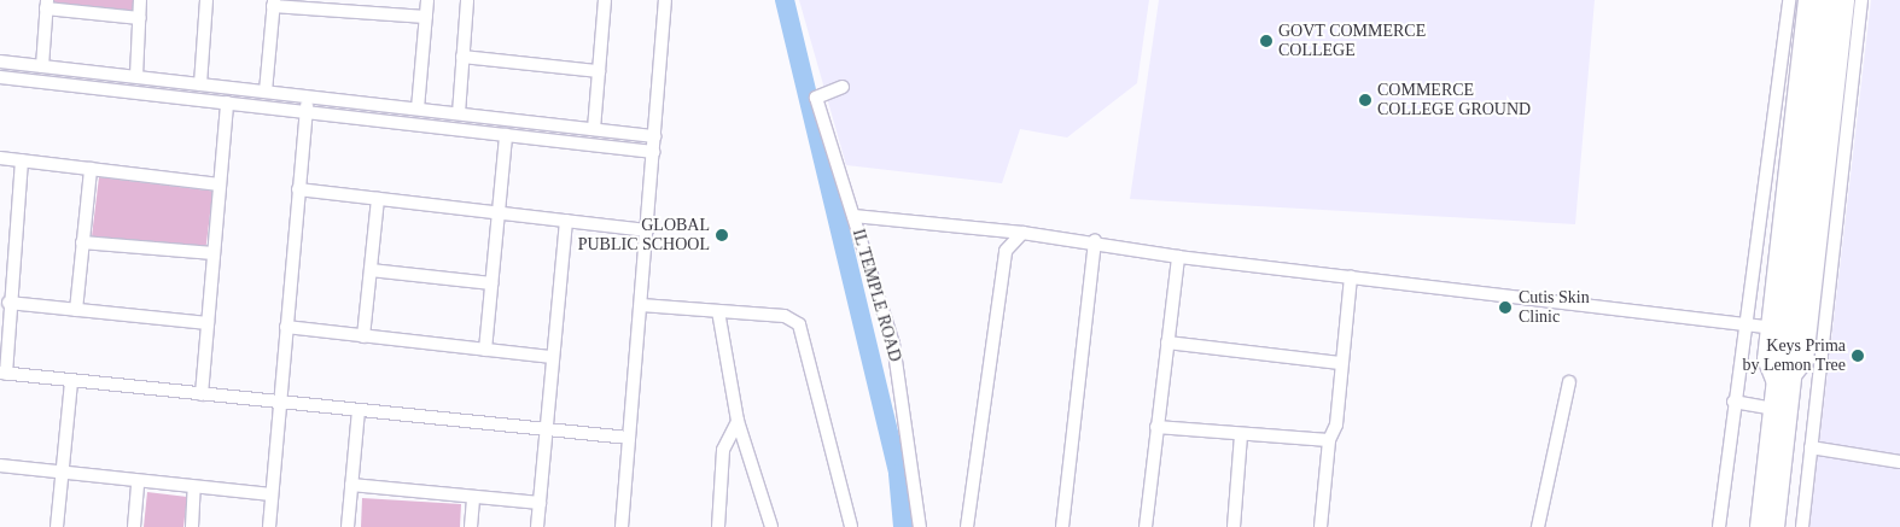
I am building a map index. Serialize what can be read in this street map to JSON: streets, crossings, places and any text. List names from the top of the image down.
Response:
{
  "streets": {
    "street": ["IL TEMPLE ROAD"]
  },
  "places": [
    "GOVT COMMERCE COLLEGE",
    "COMMERCE COLLEGE GROUND",
    "GLOBAL PUBLIC SCHOOL",
    "Cutis Skin Clinic",
    "Keys Prima by Lemon Tree"
  ]
}
